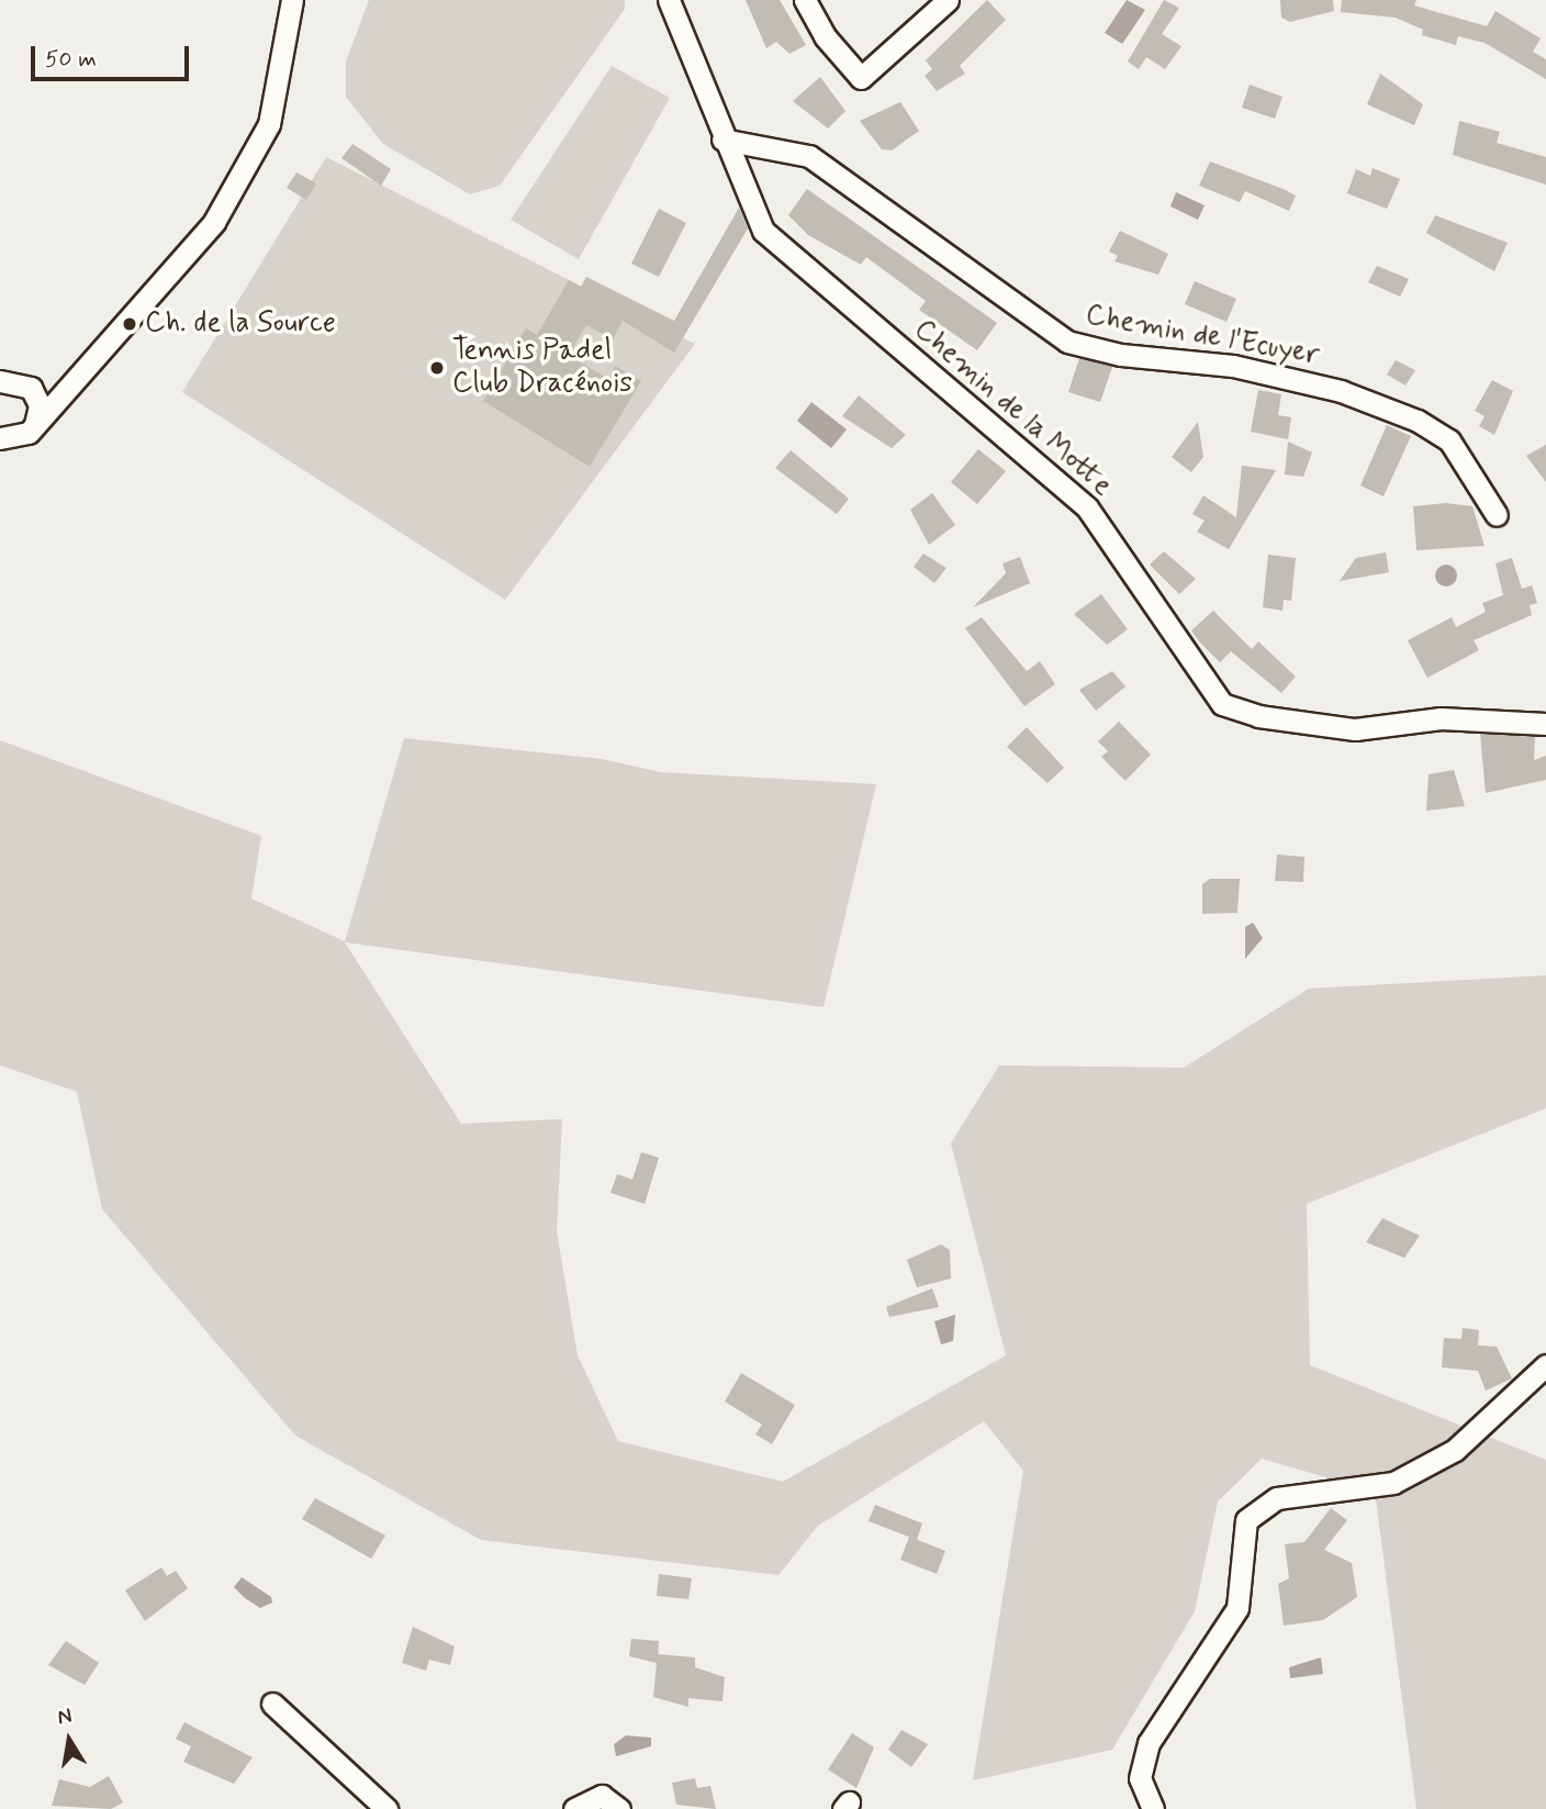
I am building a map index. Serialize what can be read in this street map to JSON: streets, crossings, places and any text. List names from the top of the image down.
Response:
{
  "streets": {
    "street": ["Chemin de l'Ecuyer", "Chemin de la Motte"]
  },
  "crossings": [
    ["Chemin de l'Ecuyer", "Chemin de la Motte"]
  ],
  "places": ["Ch. de la Source", "Tennis Padel Club Dracénois"],
  "scale_bar": "50 m",
  "north": "top"
}
